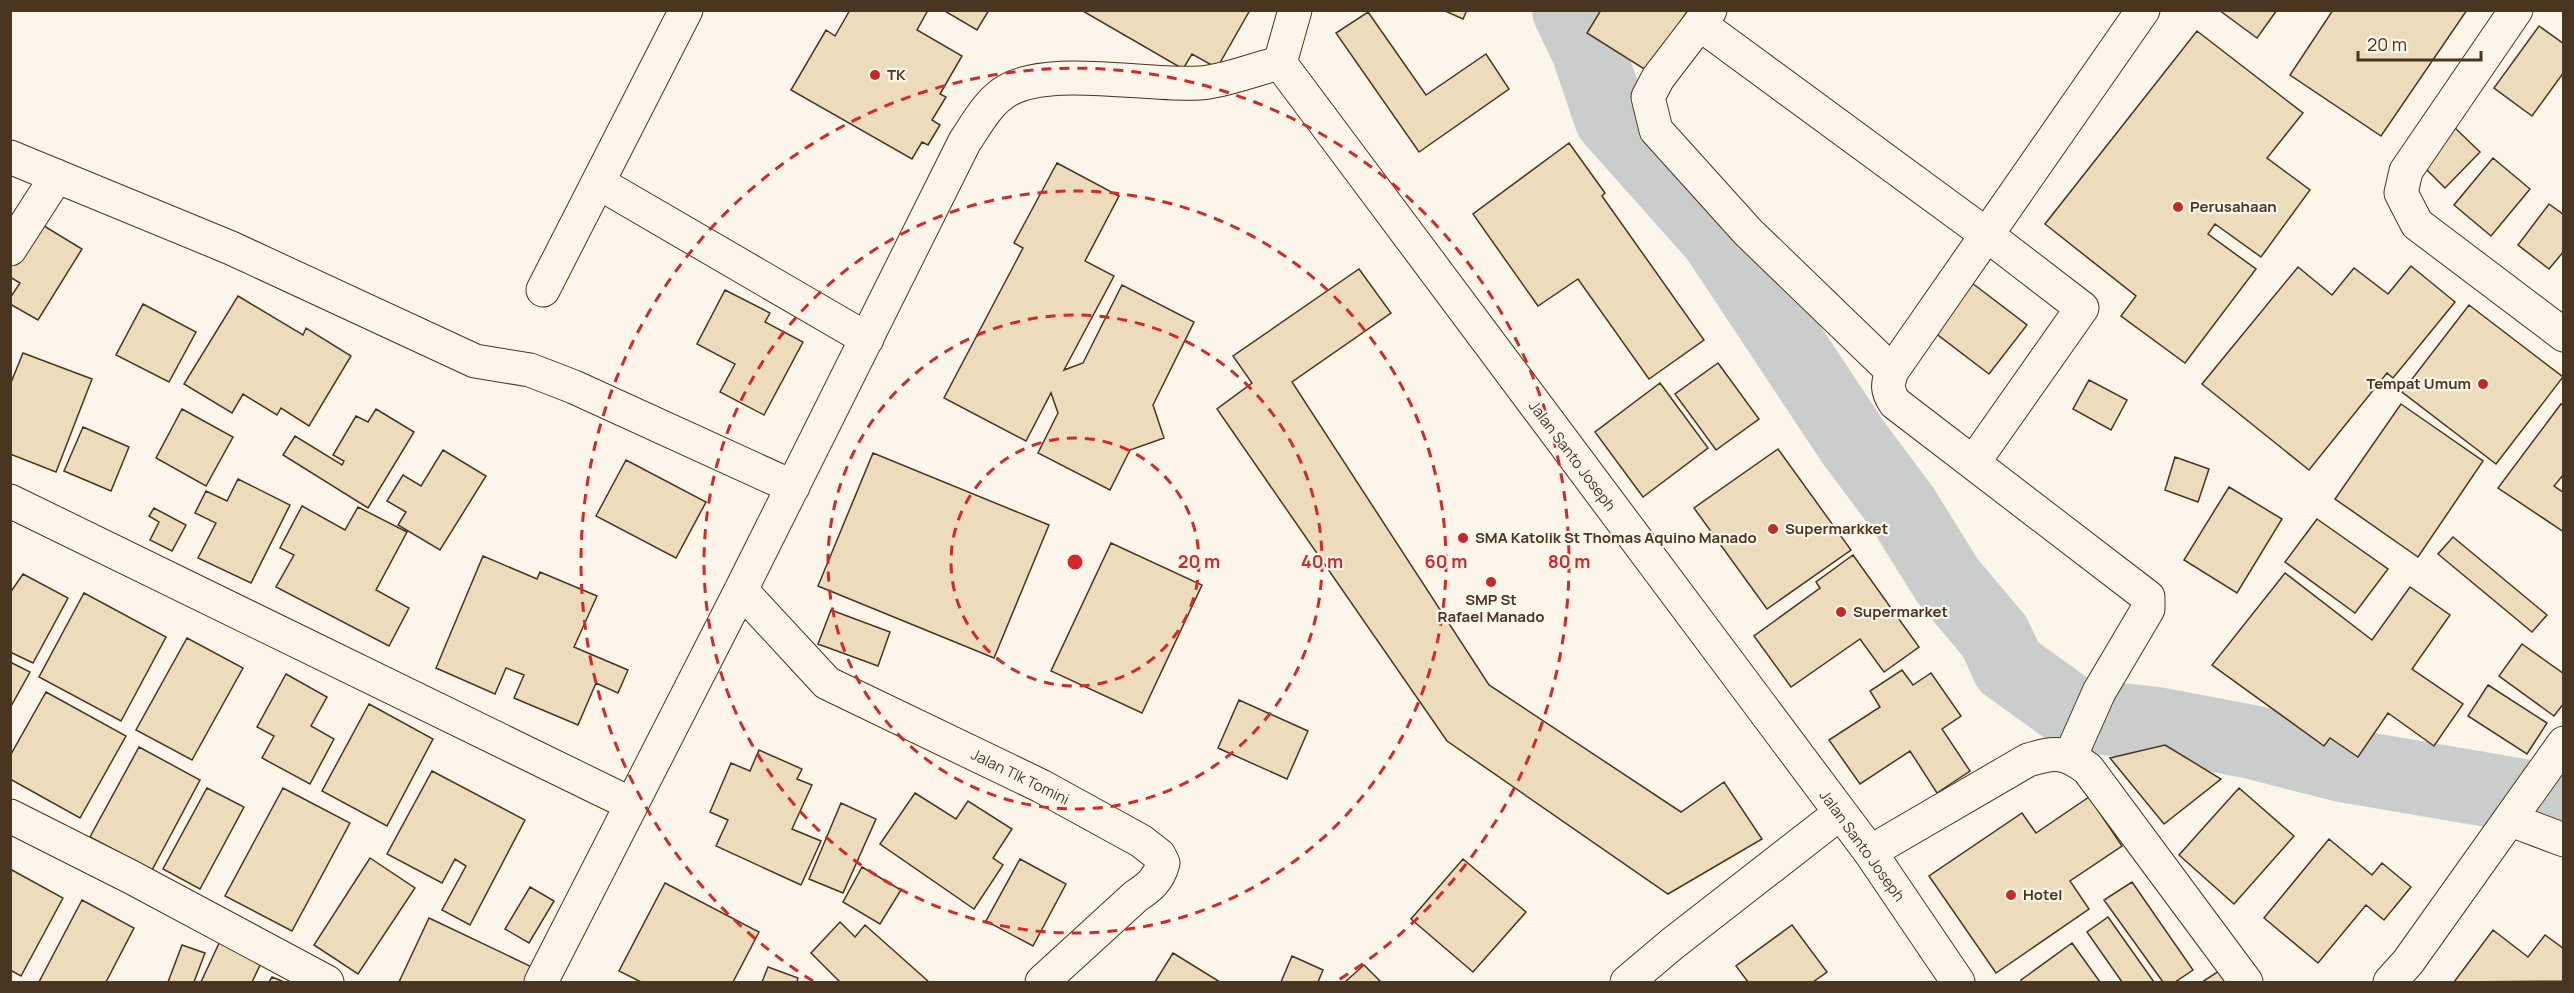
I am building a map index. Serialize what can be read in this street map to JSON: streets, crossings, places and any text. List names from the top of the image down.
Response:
{
  "streets": {
    "street": ["Jalan Santo Joseph", "Jalan Tlk Tomini"]
  },
  "places": [
    "TK",
    "Perusahaan",
    "Tempat Umum",
    "Supermarkket",
    "SMA Katolik St Thomas Aquino Manado",
    "SMP St Rafael Manado",
    "Supermarket",
    "Hotel"
  ],
  "scale_bar": "20 m",
  "rings": [
    "20 m",
    "40 m",
    "60 m",
    "80 m"
  ]
}
